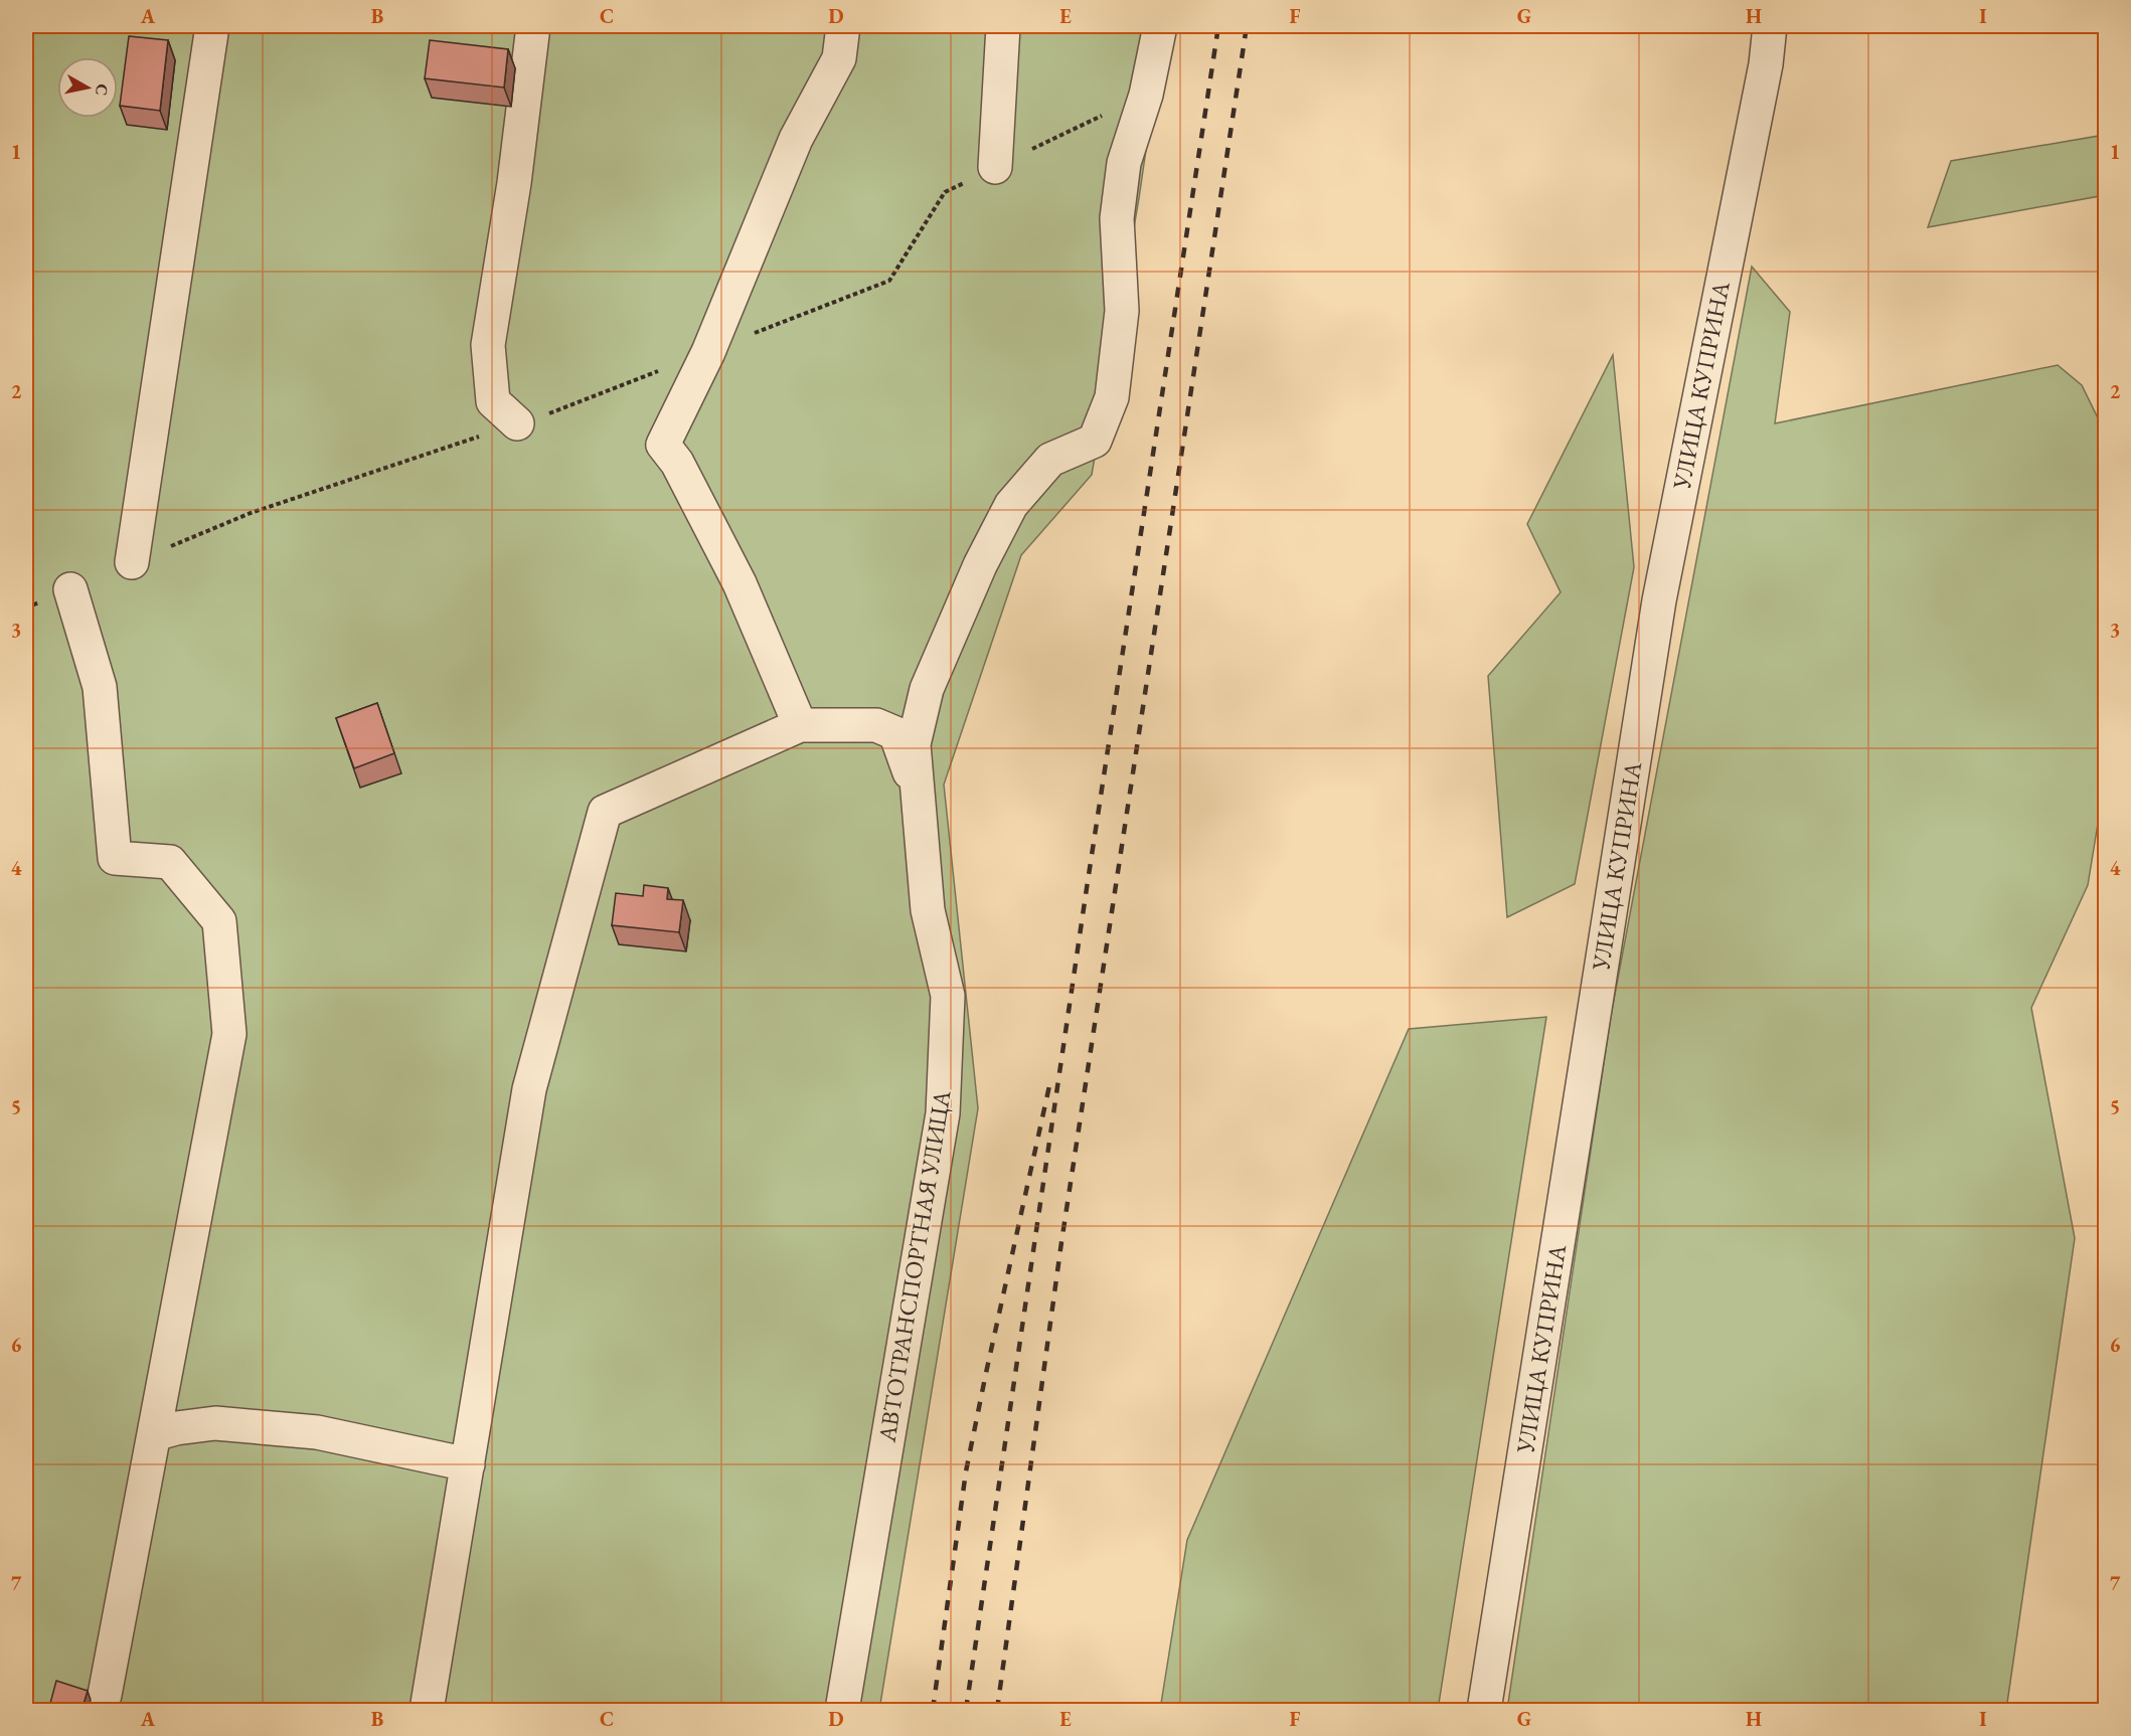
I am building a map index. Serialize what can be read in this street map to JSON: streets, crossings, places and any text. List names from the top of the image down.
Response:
{
  "streets": {
    "street": ["УЛИЦА КУПРИНА", "АВТОТРАНСПОРТНАЯ УЛИЦА"]
  },
  "north": "right",
  "grid": {
    "columns": [
      "A",
      "B",
      "C",
      "D",
      "E",
      "F",
      "G",
      "H",
      "I"
    ],
    "rows": [
      "1",
      "2",
      "3",
      "4",
      "5",
      "6",
      "7"
    ]
  }
}
